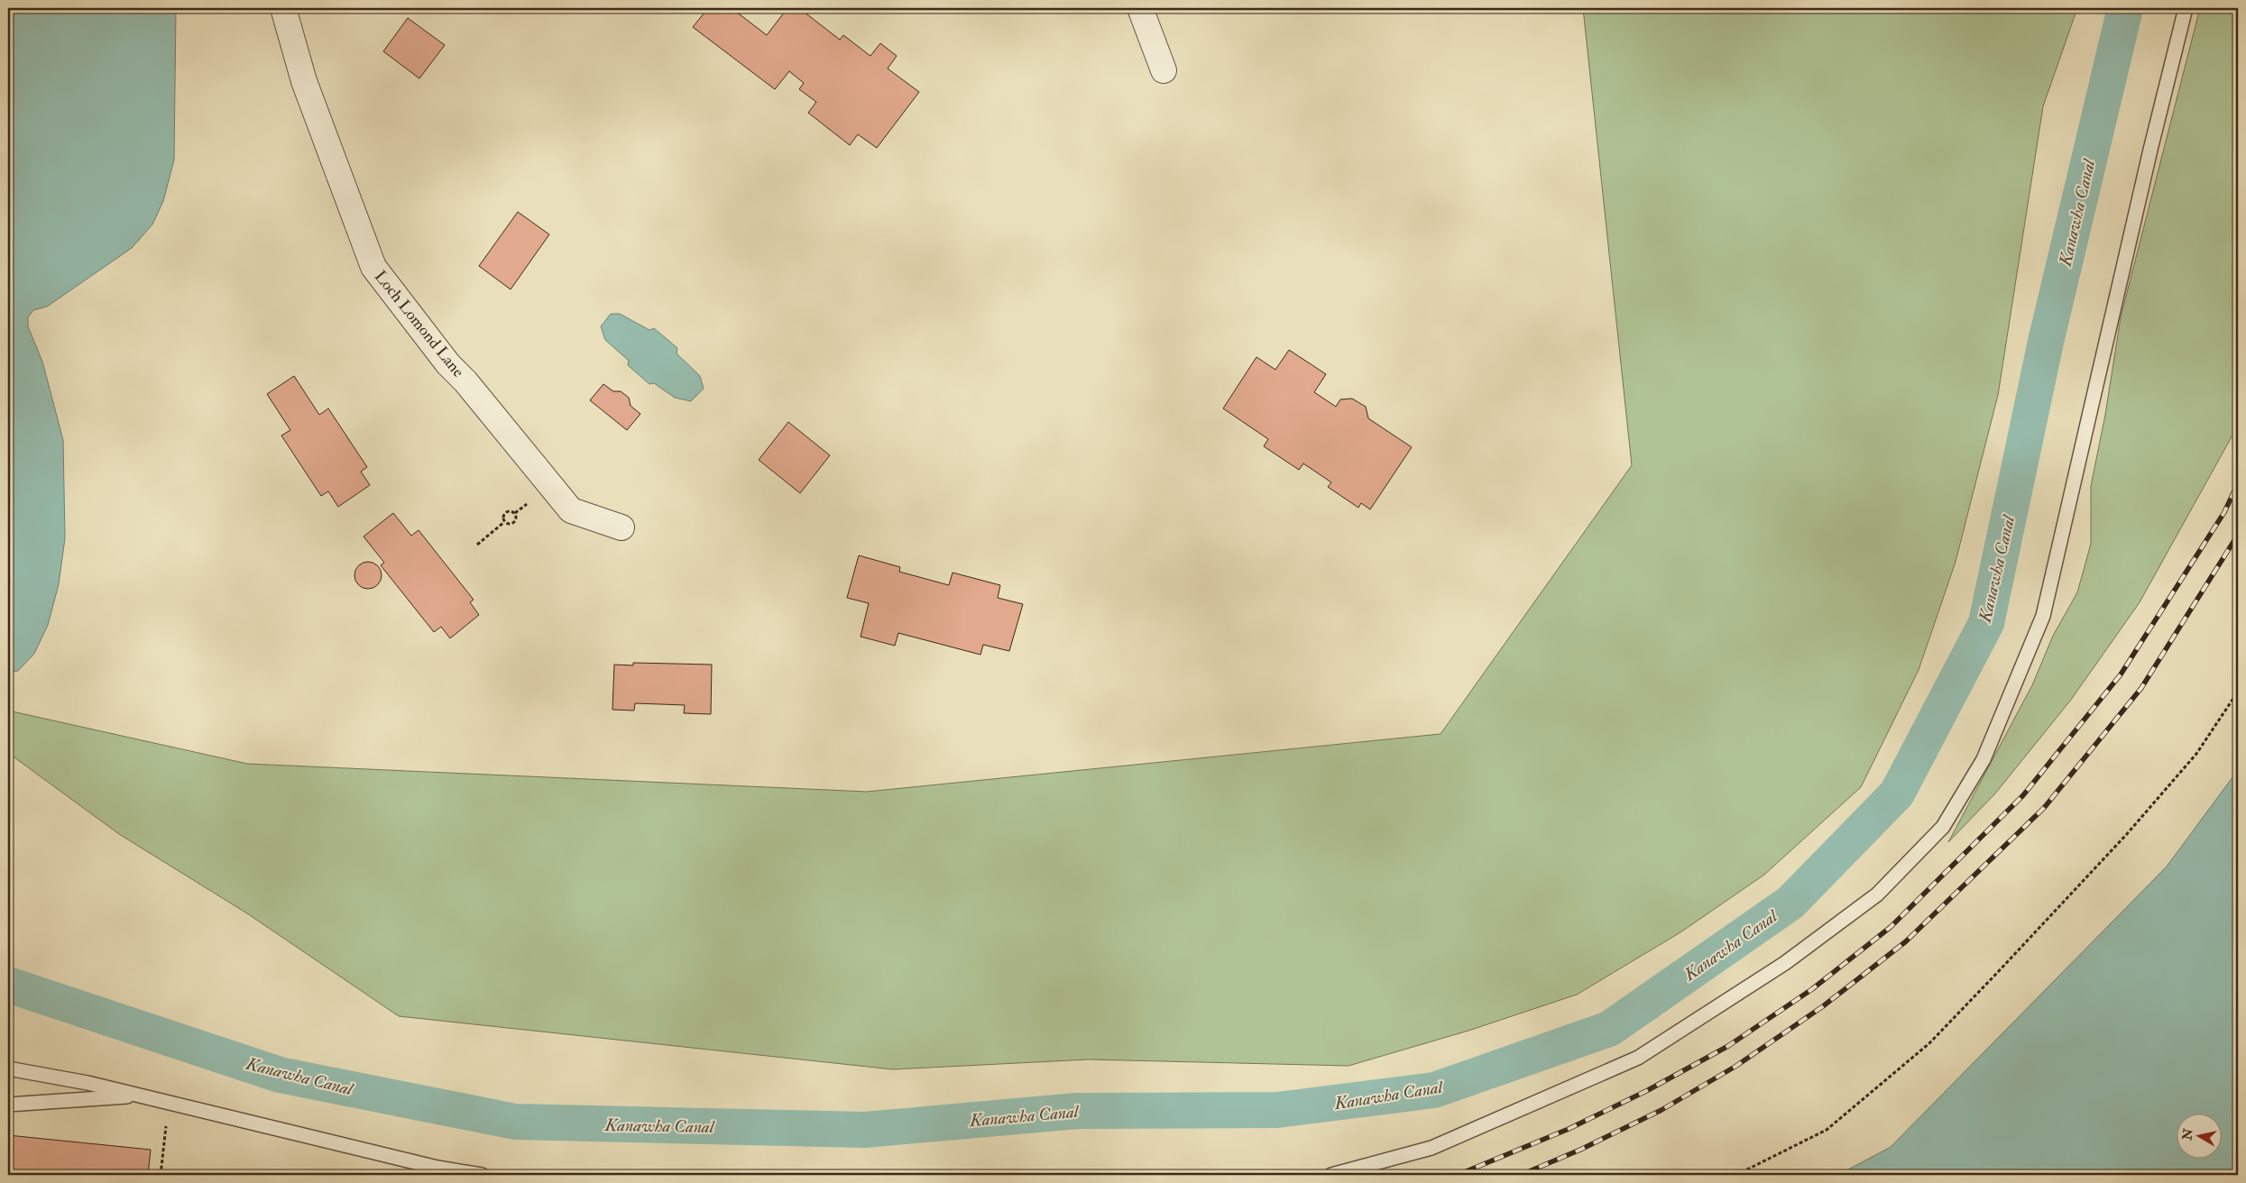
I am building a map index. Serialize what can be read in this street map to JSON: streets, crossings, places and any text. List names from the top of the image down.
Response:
{
  "streets": {
    "street": ["Loch Lomond Lane"]
  },
  "water": ["Kanawha Canal"],
  "north": "left"
}
